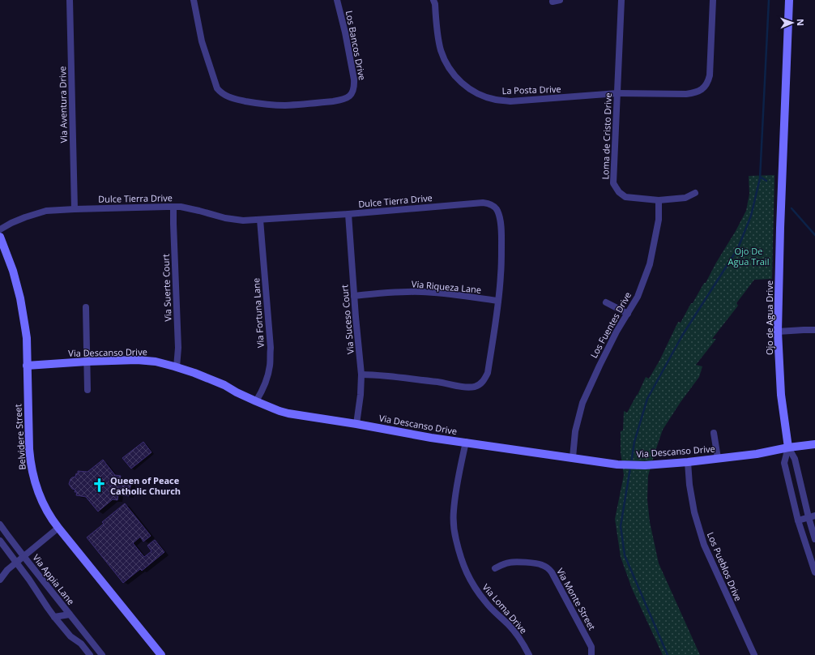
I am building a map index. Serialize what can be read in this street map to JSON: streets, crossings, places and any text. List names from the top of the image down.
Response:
{
  "streets": {
    "street": [
      "Los Bancos Drive",
      "La Posta Drive",
      "Via Aventura Drive",
      "Loma de Cristo Drive",
      "Dulce Tierra Drive",
      "Via Riqueza Lane",
      "Via Suerte Court",
      "Via Fortuna Lane",
      "Ojo de Agua Drive",
      "Via Suceso Court",
      "Los Fuentes Drive",
      "Via Descanso Drive",
      "Belvidere Street",
      "Los Pueblos Drive",
      "Via Appia Lane",
      "Via Monte Street",
      "Via Loma Drive"
    ]
  },
  "crossings": [
    ["La Posta Drive", "Loma de Cristo Drive"],
    ["Via Aventura Drive", "Dulce Tierra Drive"],
    ["Loma de Cristo Drive", "Los Fuentes Drive"],
    ["Dulce Tierra Drive", "Via Riqueza Lane"],
    ["Dulce Tierra Drive", "Via Suerte Court"],
    ["Dulce Tierra Drive", "Via Fortuna Lane"],
    ["Dulce Tierra Drive", "Via Suceso Court"],
    ["Via Riqueza Lane", "Via Suceso Court"],
    ["Via Suerte Court", "Via Descanso Drive"],
    ["Via Fortuna Lane", "Via Descanso Drive"],
    ["Ojo de Agua Drive", "Via Descanso Drive"],
    ["Via Suceso Court", "Via Descanso Drive"],
    ["Los Fuentes Drive", "Via Descanso Drive"],
    ["Via Descanso Drive", "Belvidere Street"],
    ["Via Descanso Drive", "Los Pueblos Drive"],
    ["Via Descanso Drive", "Via Loma Drive"],
    ["Belvidere Street", "Via Appia Lane"]
  ],
  "parks": ["Ojo De Agua Trail"],
  "places": {
    "church": ["Queen of Peace Catholic Church"]
  },
  "north": "right"
}
